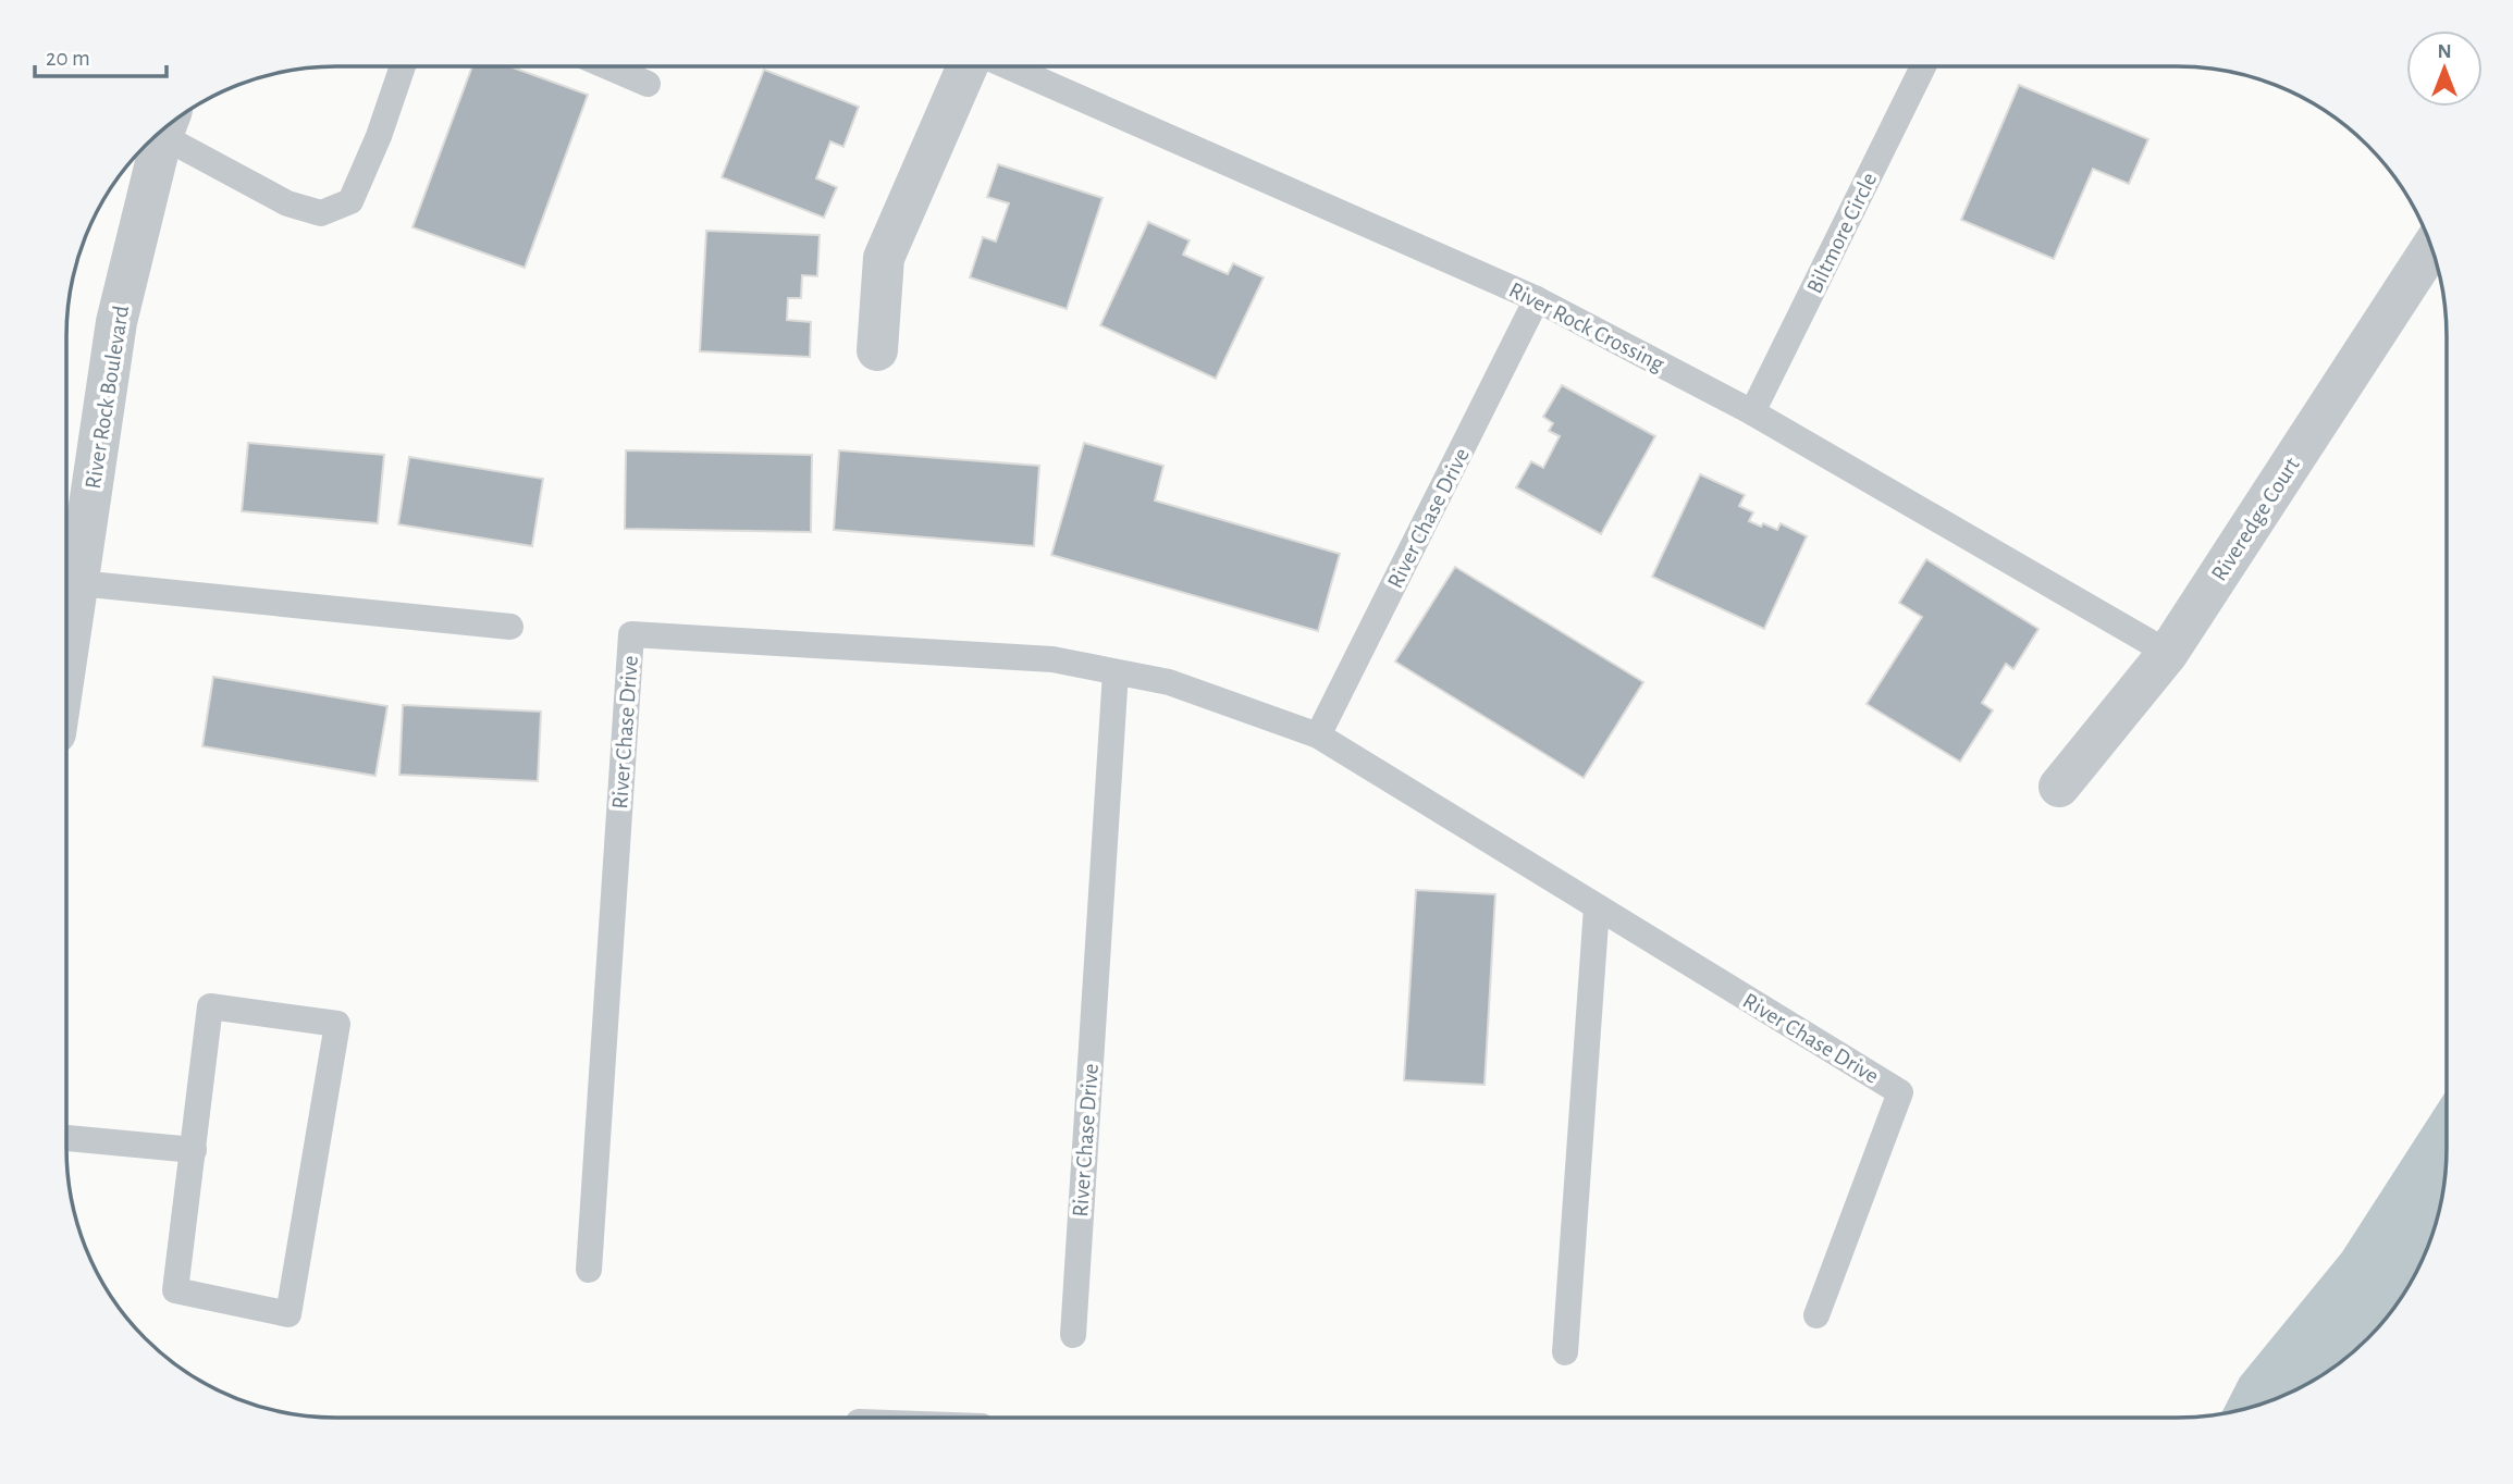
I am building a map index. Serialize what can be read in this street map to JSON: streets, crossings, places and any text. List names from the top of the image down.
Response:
{
  "streets": {
    "street": ["River Rock Boulevard", "Riveredge Court"],
    "lane": ["Biltmore Circle", "River Rock Crossing", "River Chase Drive"]
  },
  "crossings": [
    ["Biltmore Circle", "River Rock Crossing"],
    ["River Rock Crossing", "River Chase Drive"],
    ["River Rock Crossing", "Riveredge Court"]
  ],
  "scale_bar": "20 m",
  "north": "top"
}
